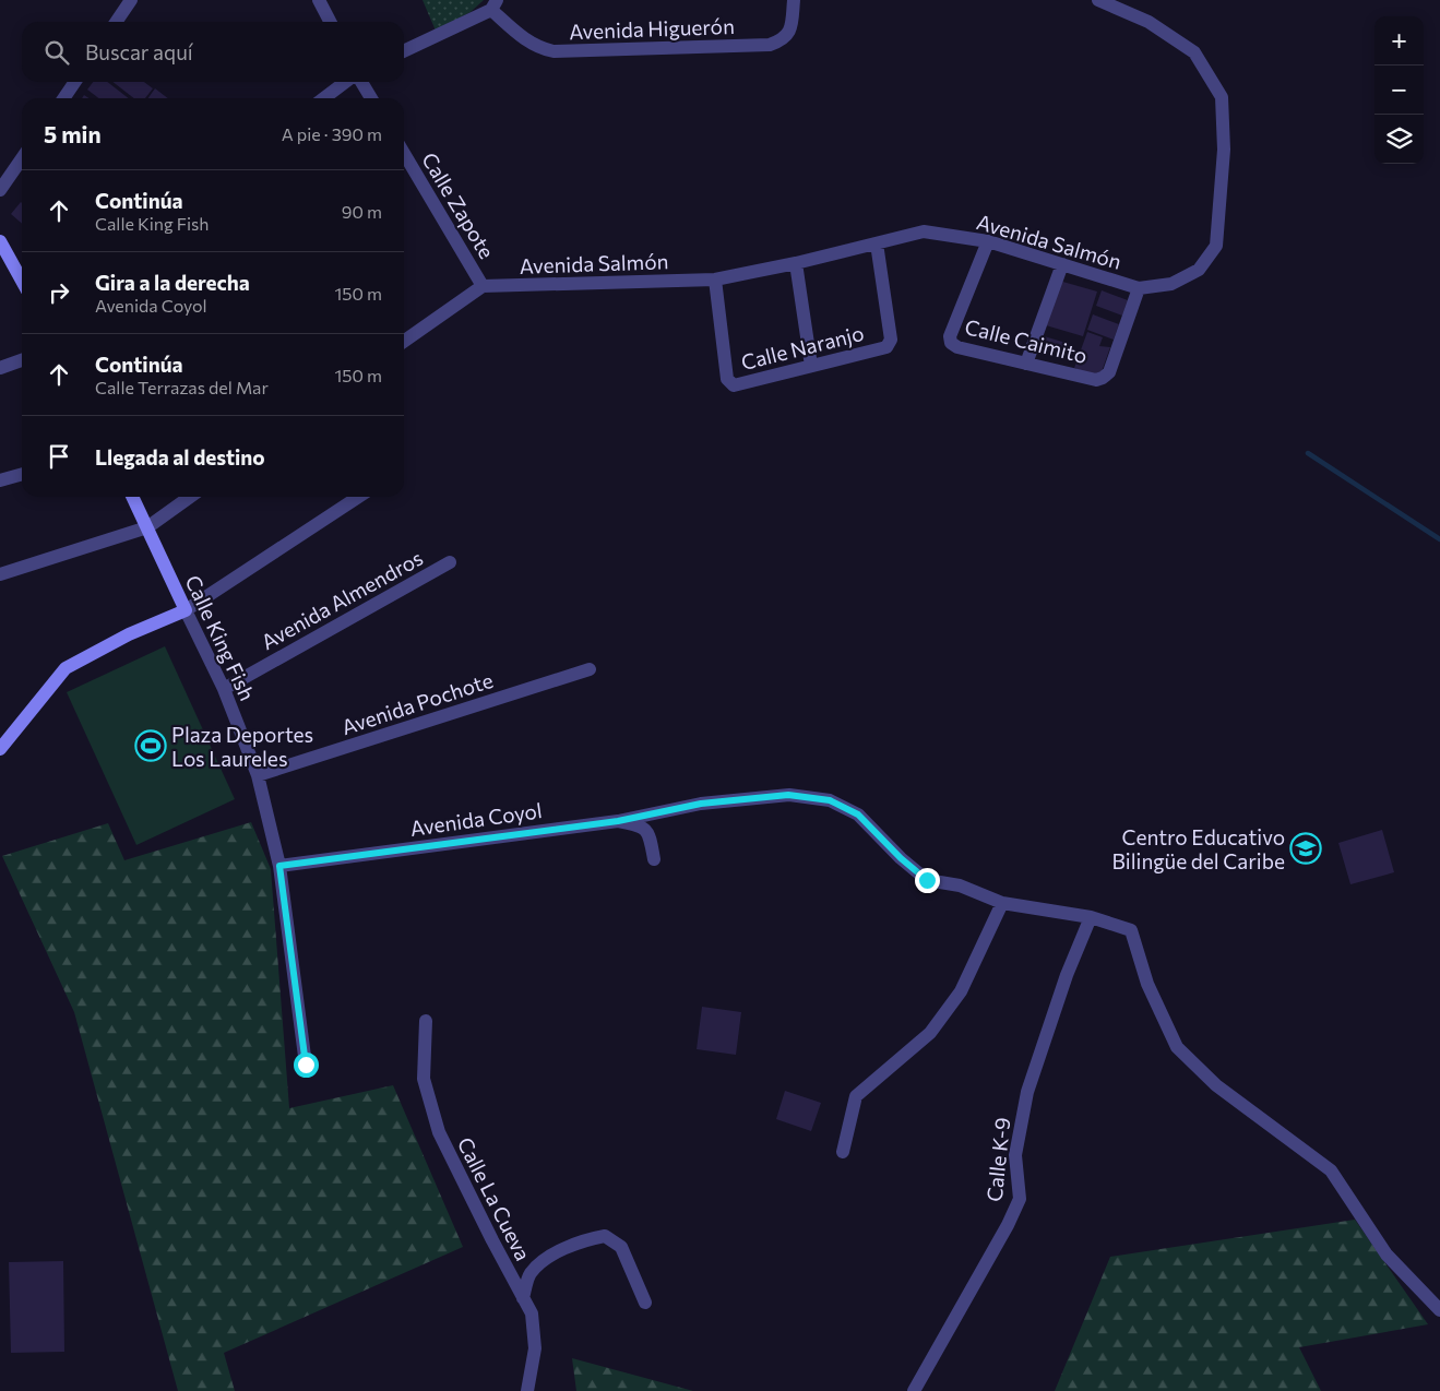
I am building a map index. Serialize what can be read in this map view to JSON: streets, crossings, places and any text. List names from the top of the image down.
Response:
{
  "streets": {
    "street": [
      "Avenida Higuerón",
      "Calle Zapote",
      "Avenida Salmón",
      "Calle Caimito",
      "Calle Naranjo",
      "Avenida Almendros",
      "Calle King Fish",
      "Avenida Pochote",
      "Avenida Coyol",
      "Calle K-9",
      "Calle La Cueva"
    ]
  },
  "crossings": [
    ["Calle Zapote", "Avenida Salmón"],
    ["Avenida Salmón", "Calle Caimito"],
    ["Avenida Salmón", "Calle Naranjo"],
    ["Avenida Almendros", "Calle King Fish"],
    ["Calle King Fish", "Avenida Pochote"],
    ["Calle King Fish", "Avenida Coyol"]
  ],
  "places": {
    "sports": ["Plaza Deportes Los Laureles"],
    "school or university": ["Centro Educativo Bilingüe del Caribe"]
  },
  "page": {
    "map_buttons": ["+", "−"],
    "search": "Buscar aquí",
    "heading": ["5 min", "A pie · 390 m"],
    "list": [
      ["Continúa", "Calle King Fish", "90 m"],
      ["Gira a la derecha", "Avenida Coyol", "150 m"],
      ["Continúa", "Calle Terrazas del Mar", "150 m"],
      "Llegada al destino"
    ]
  }
}
